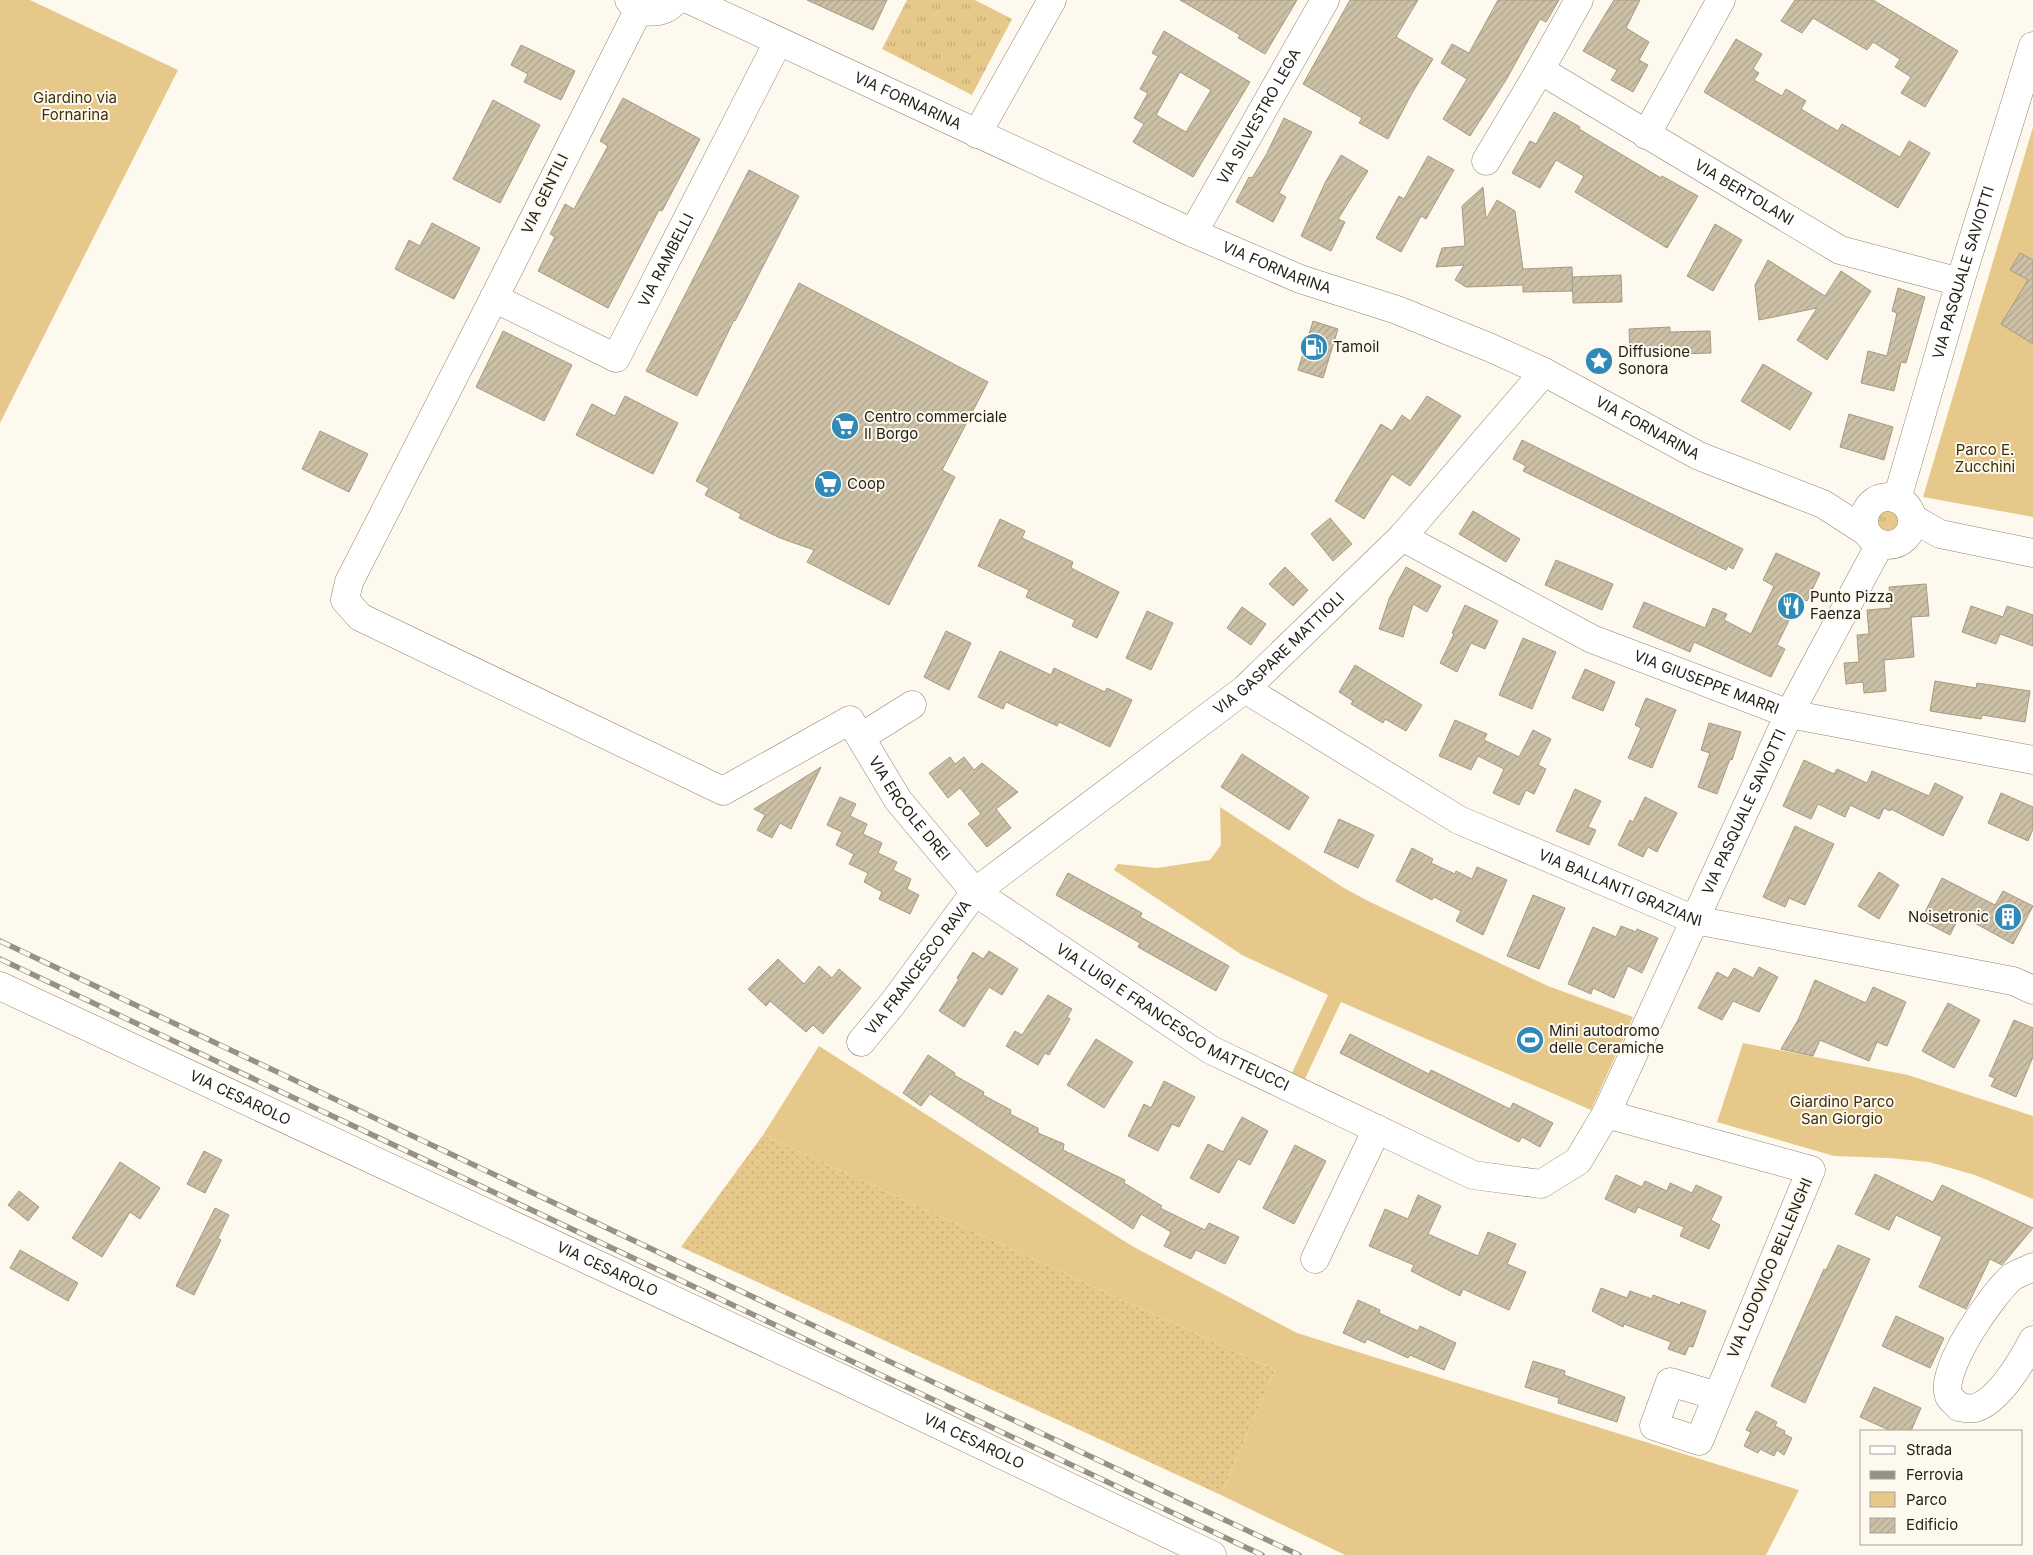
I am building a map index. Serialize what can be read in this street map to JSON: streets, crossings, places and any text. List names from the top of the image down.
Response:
{
  "streets": {
    "street": [
      "VIA FORNARINA",
      "VIA SILVESTRO LEGA",
      "VIA BERTOLANI",
      "VIA GENTILI",
      "VIA RAMBELLI",
      "VIA PASQUALE SAVIOTTI",
      "VIA GASPARE MATTIOLI",
      "VIA GIUSEPPE MARRI",
      "VIA ERCOLE DREI",
      "VIA BALLANTI GRAZIANI",
      "VIA FRANCESCO RAVA",
      "VIA LUIGI E FRANCESCO MATTEUCCI",
      "VIA CESAROLO",
      "VIA LODOVICO BELLENGHI"
    ]
  },
  "crossings": [
    ["VIA FORNARINA", "VIA SILVESTRO LEGA"],
    ["VIA FORNARINA", "VIA RAMBELLI"],
    ["VIA FORNARINA", "VIA PASQUALE SAVIOTTI"],
    ["VIA FORNARINA", "VIA GASPARE MATTIOLI"],
    ["VIA BERTOLANI", "VIA PASQUALE SAVIOTTI"],
    ["VIA GENTILI", "VIA RAMBELLI"],
    ["VIA GENTILI", "VIA ERCOLE DREI"],
    ["VIA PASQUALE SAVIOTTI", "VIA GIUSEPPE MARRI"],
    ["VIA PASQUALE SAVIOTTI", "VIA BALLANTI GRAZIANI"],
    ["VIA PASQUALE SAVIOTTI", "VIA LUIGI E FRANCESCO MATTEUCCI"],
    ["VIA PASQUALE SAVIOTTI", "VIA LODOVICO BELLENGHI"],
    ["VIA GASPARE MATTIOLI", "VIA GIUSEPPE MARRI"],
    ["VIA GASPARE MATTIOLI", "VIA ERCOLE DREI"],
    ["VIA GASPARE MATTIOLI", "VIA BALLANTI GRAZIANI"],
    ["VIA GASPARE MATTIOLI", "VIA FRANCESCO RAVA"],
    ["VIA GASPARE MATTIOLI", "VIA LUIGI E FRANCESCO MATTEUCCI"],
    ["VIA ERCOLE DREI", "VIA FRANCESCO RAVA"],
    ["VIA ERCOLE DREI", "VIA LUIGI E FRANCESCO MATTEUCCI"],
    ["VIA FRANCESCO RAVA", "VIA LUIGI E FRANCESCO MATTEUCCI"],
    ["VIA LUIGI E FRANCESCO MATTEUCCI", "VIA LODOVICO BELLENGHI"]
  ],
  "parks": ["Giardino via Fornarina", "Parco E. Zucchini", "Giardino Parco San Giorgio"],
  "places": {
    "fuel station": ["Tamoil"],
    "place": ["Diffusione Sonora"],
    "supermarket": ["Centro commerciale Il Borgo", "Coop"],
    "restaurant": ["Punto Pizza Faenza"],
    "building": ["Noisetronic"],
    "sports": ["Mini autodromo delle Ceramiche"]
  },
  "legend": [
    "Strada",
    "Ferrovia",
    "Parco",
    "Edificio"
  ]
}
